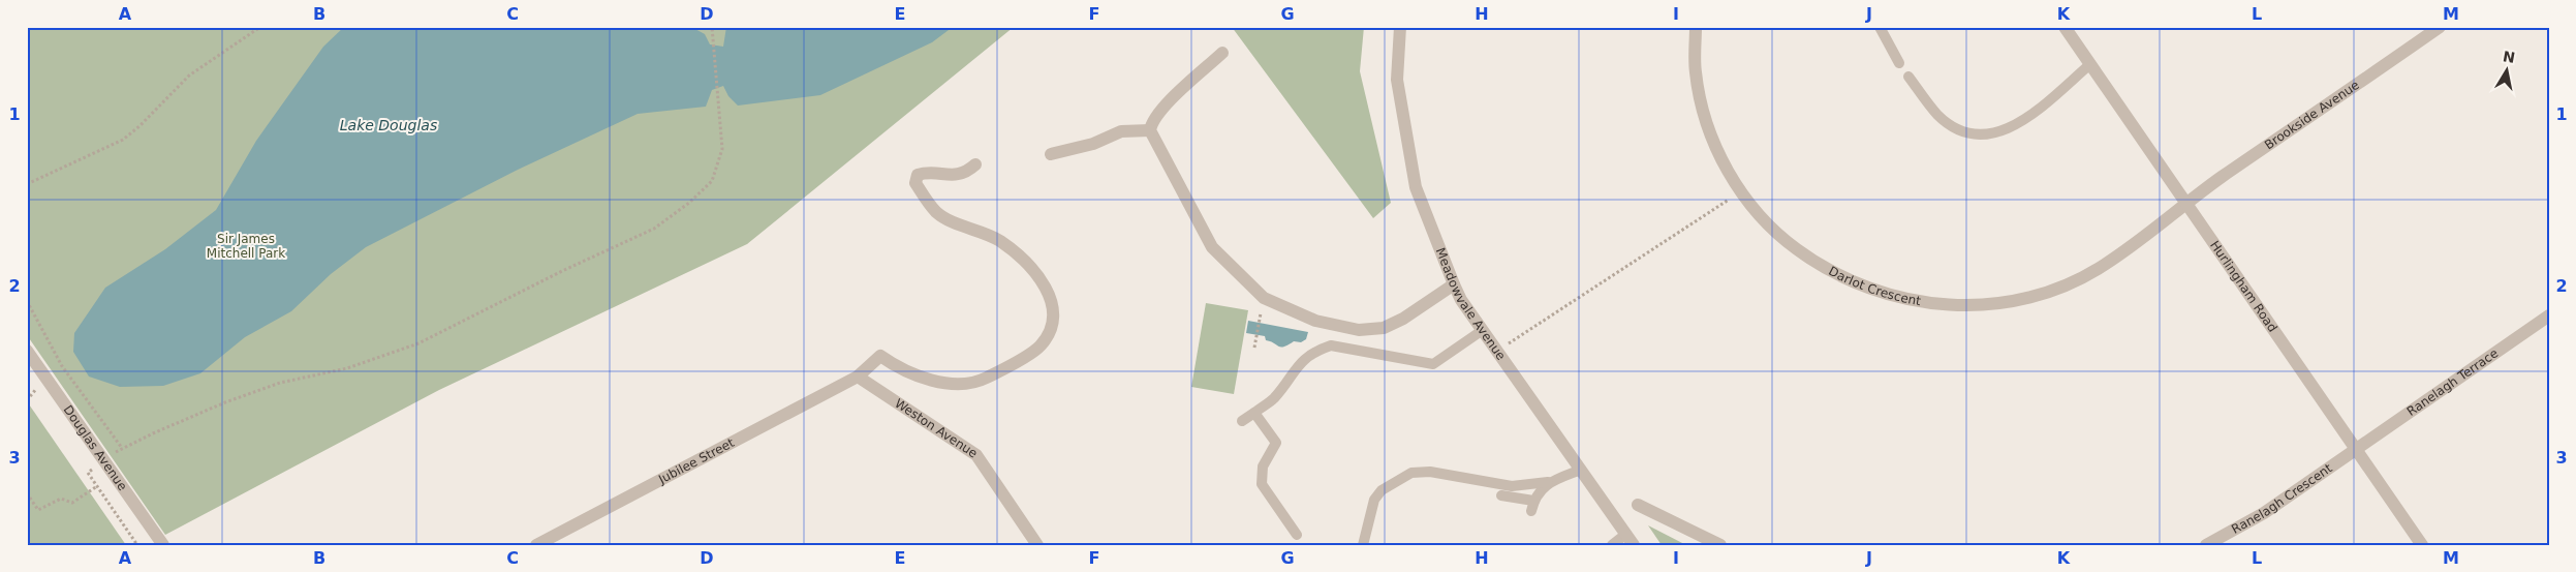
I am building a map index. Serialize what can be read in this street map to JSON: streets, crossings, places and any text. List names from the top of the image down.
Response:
{
  "streets": {
    "street": [
      "Brookside Avenue",
      "Darlot Crescent",
      "Hurlingham Road",
      "Meadowvale Avenue",
      "Ranelagh Terrace",
      "Weston Avenue",
      "Douglas Avenue",
      "Jubilee Street",
      "Ranelagh Crescent"
    ]
  },
  "crossings": [
    ["Brookside Avenue", "Darlot Crescent"],
    ["Brookside Avenue", "Hurlingham Road"],
    ["Darlot Crescent", "Hurlingham Road"],
    ["Hurlingham Road", "Ranelagh Terrace"],
    ["Hurlingham Road", "Ranelagh Crescent"],
    ["Ranelagh Terrace", "Ranelagh Crescent"],
    ["Weston Avenue", "Jubilee Street"]
  ],
  "water": ["Lake Douglas"],
  "parks": ["Sir James Mitchell Park"],
  "north": "top",
  "grid": {
    "columns": [
      "A",
      "B",
      "C",
      "D",
      "E",
      "F",
      "G",
      "H",
      "I",
      "J",
      "K",
      "L",
      "M"
    ],
    "rows": ["1", "2", "3"]
  }
}
